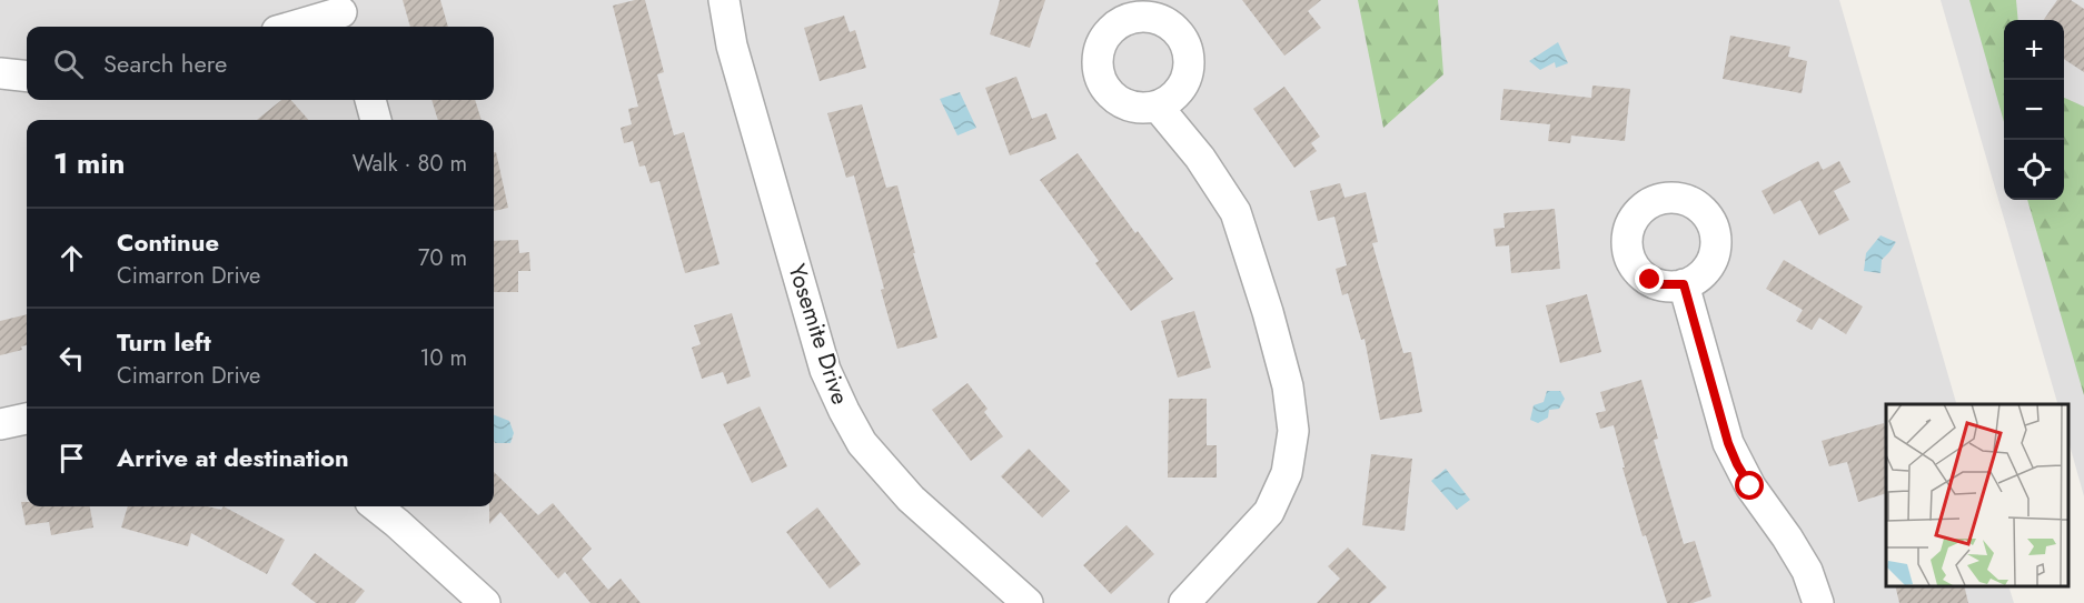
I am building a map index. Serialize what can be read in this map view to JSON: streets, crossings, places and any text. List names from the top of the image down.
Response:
{
  "streets": {
    "street": ["Yosemite Drive"]
  },
  "page": {
    "map_buttons": ["+", "−"],
    "search": "Search here",
    "heading": ["1 min", "Walk · 80 m"],
    "list": [
      ["Continue", "Cimarron Drive", "70 m"],
      ["Turn left", "Cimarron Drive", "10 m"],
      "Arrive at destination"
    ]
  }
}
